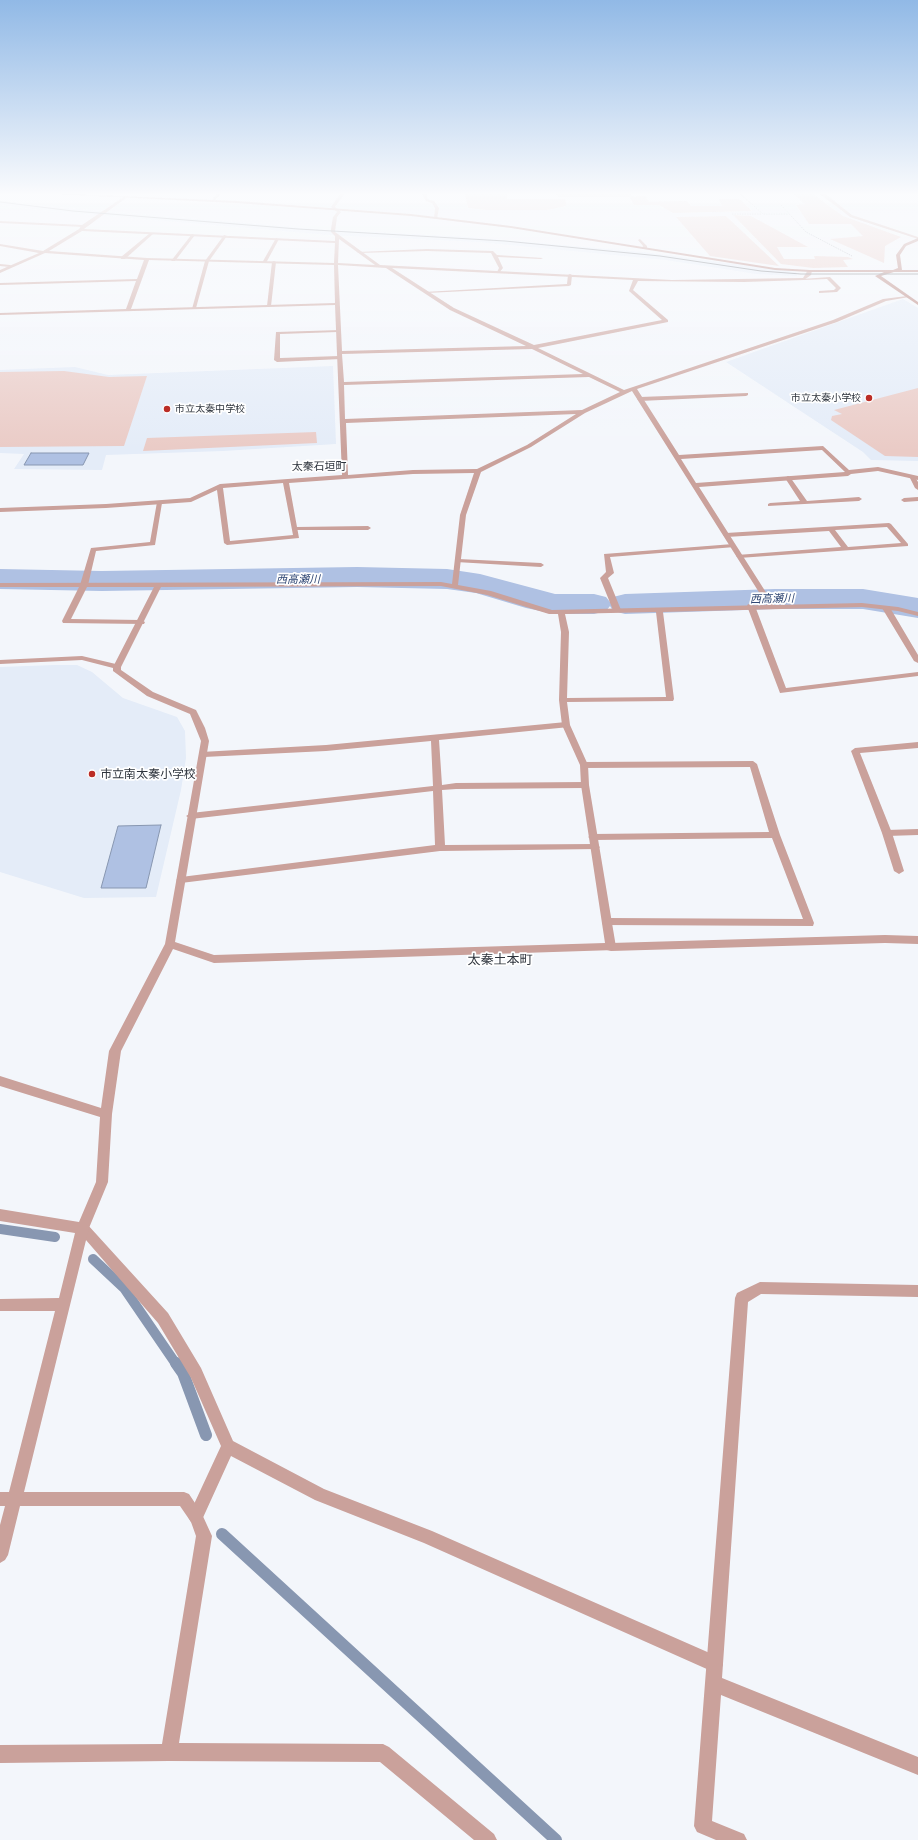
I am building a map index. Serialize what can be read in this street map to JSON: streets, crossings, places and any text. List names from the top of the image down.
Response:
{
  "districts": ["太秦石垣町", "太秦土本町"],
  "water": ["西高瀬川"],
  "places": ["市立太秦小学校", "市立太秦中学校", "市立南太秦小学校"]
}
